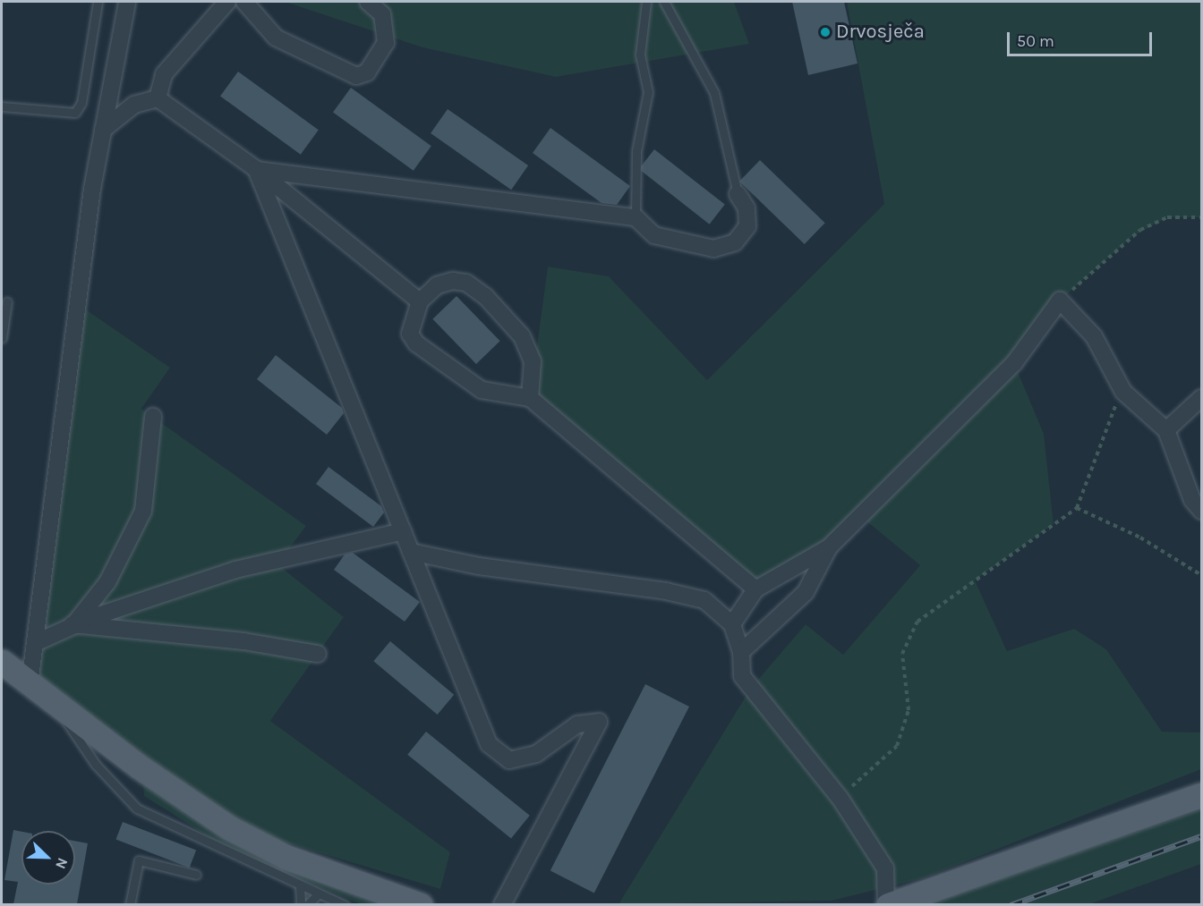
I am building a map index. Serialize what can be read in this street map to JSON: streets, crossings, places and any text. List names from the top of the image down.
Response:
{
  "places": ["Drvosječa"],
  "scale_bar": "50 m",
  "north": "bottom right"
}
